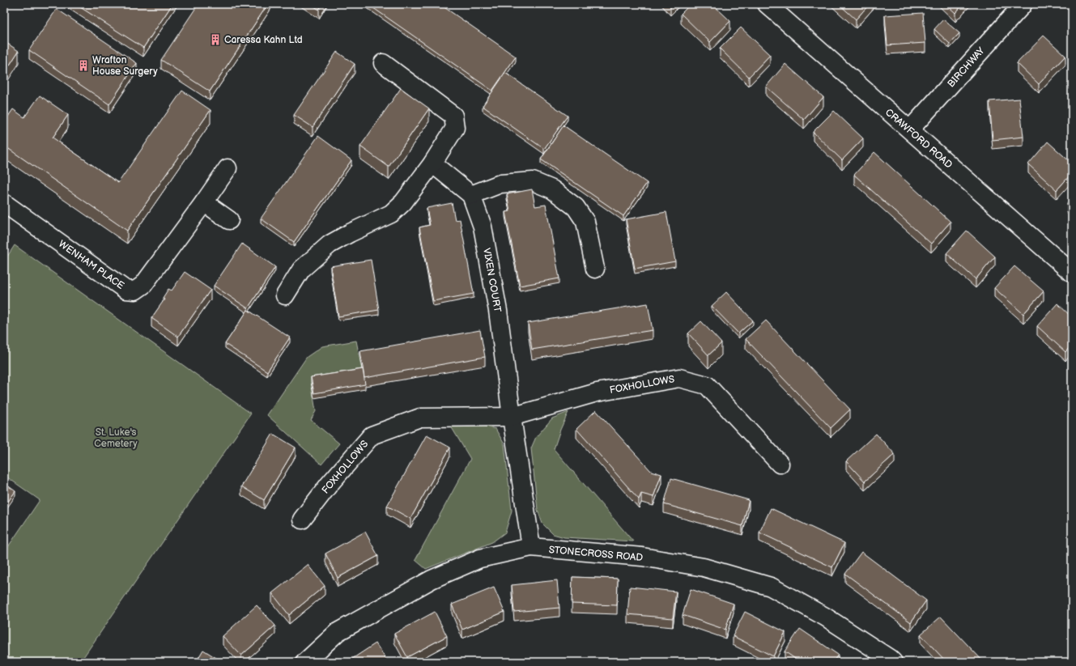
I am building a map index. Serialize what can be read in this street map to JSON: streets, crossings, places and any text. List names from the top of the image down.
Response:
{
  "streets": {
    "street": [
      "BIRCHWAY",
      "CRAWFORD ROAD",
      "WENHAM PLACE",
      "VIXEN COURT",
      "FOXHOLLOWS",
      "STONECROSS ROAD"
    ]
  },
  "crossings": [
    ["BIRCHWAY", "CRAWFORD ROAD"],
    ["VIXEN COURT", "FOXHOLLOWS"]
  ],
  "parks": ["St. Luke's Cemetery"],
  "places": {
    "building": ["Caressa Kahn Ltd", "Wrafton House Surgery"]
  }
}
